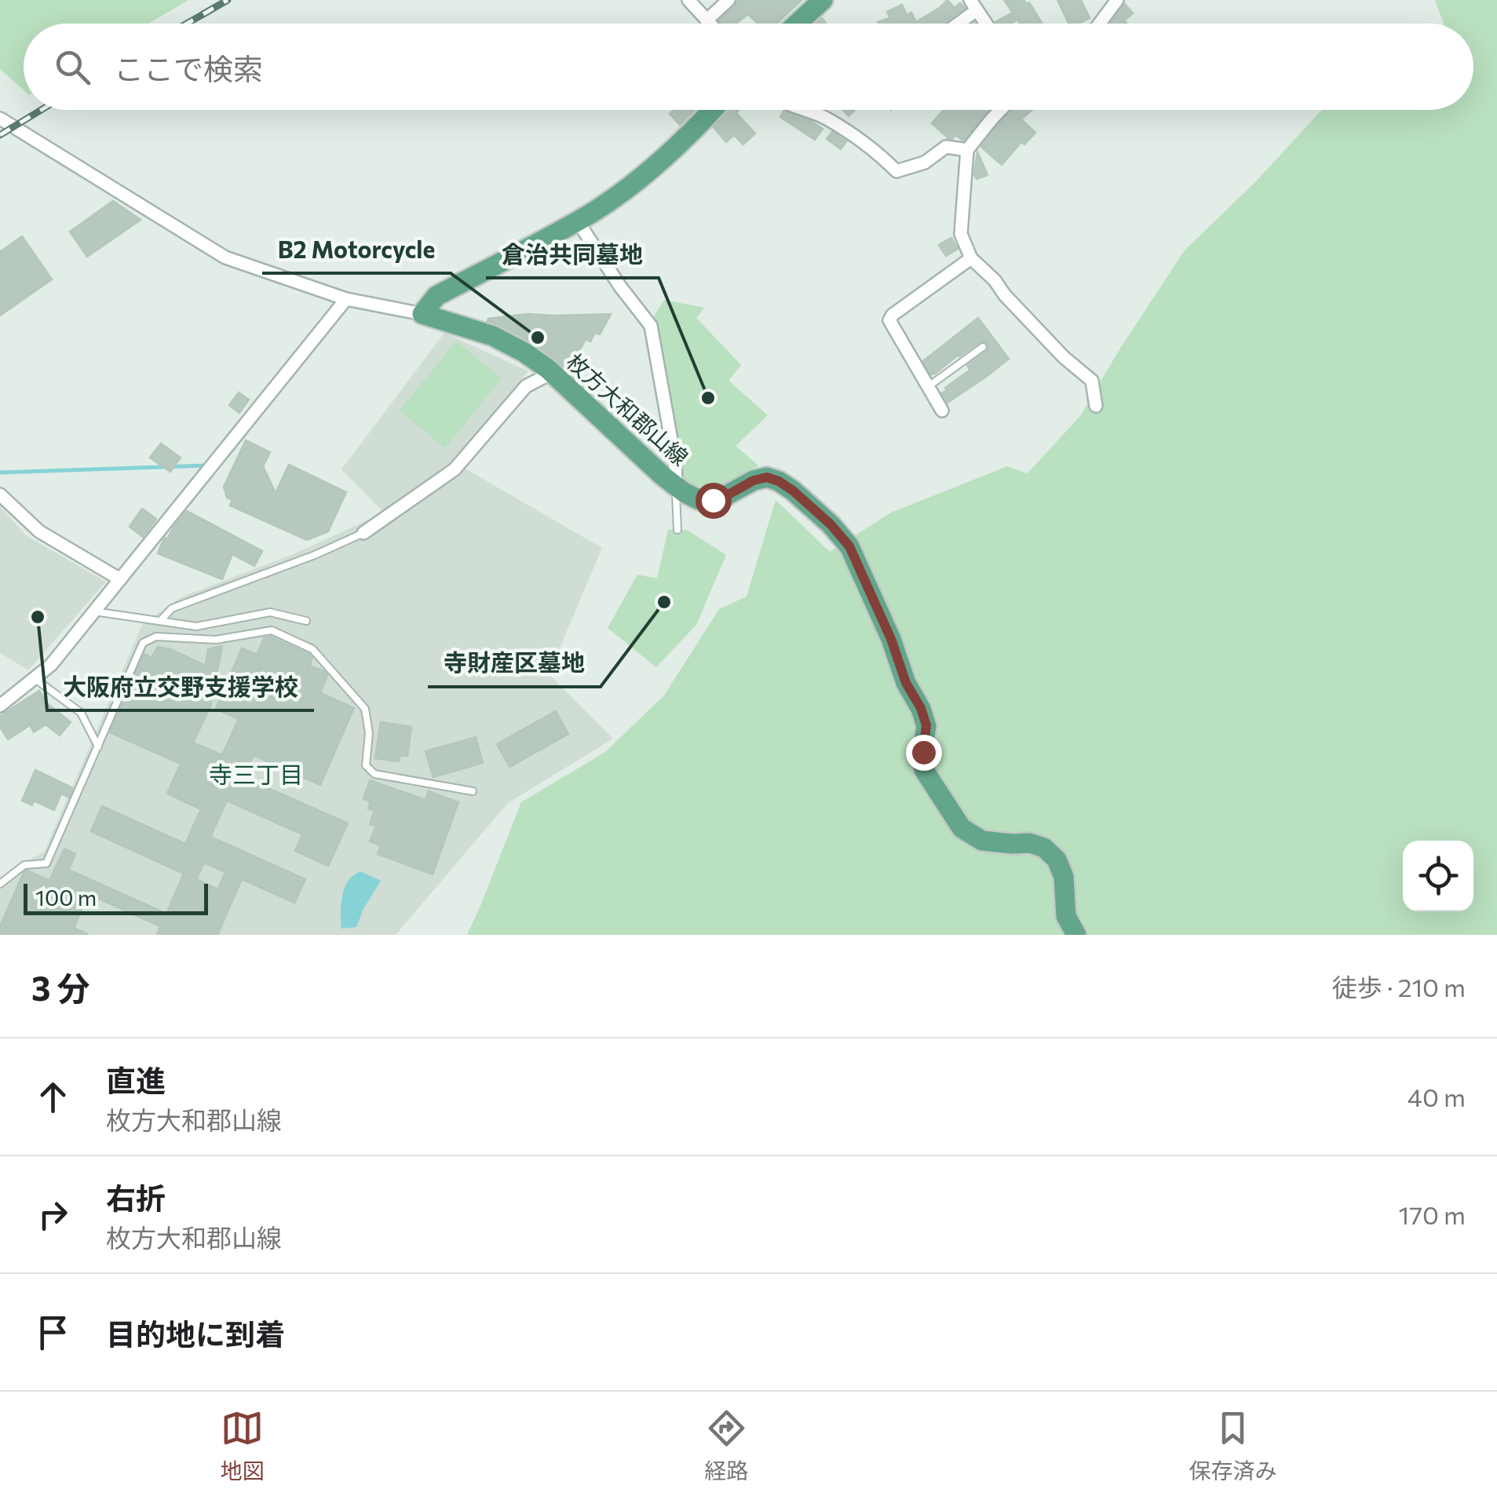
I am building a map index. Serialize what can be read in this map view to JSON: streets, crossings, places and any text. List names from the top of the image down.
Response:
{
  "streets": {
    "main road": ["枚方大和郡山線"]
  },
  "districts": ["寺三丁目"],
  "places": [
    "B2 Motorcycle",
    "倉治共同墓地",
    "寺財産区墓地",
    "大阪府立交野支援学校"
  ],
  "scale_bar": "100 m",
  "page": {
    "search": "ここで検索",
    "scale": "100 m",
    "heading": ["3 分", "徒歩 · 210 m"],
    "list": [
      ["直進", "枚方大和郡山線", "40 m"],
      ["右折", "枚方大和郡山線", "170 m"],
      "目的地に到着"
    ],
    "nav": ["地図", "経路", "保存済み"]
  }
}
